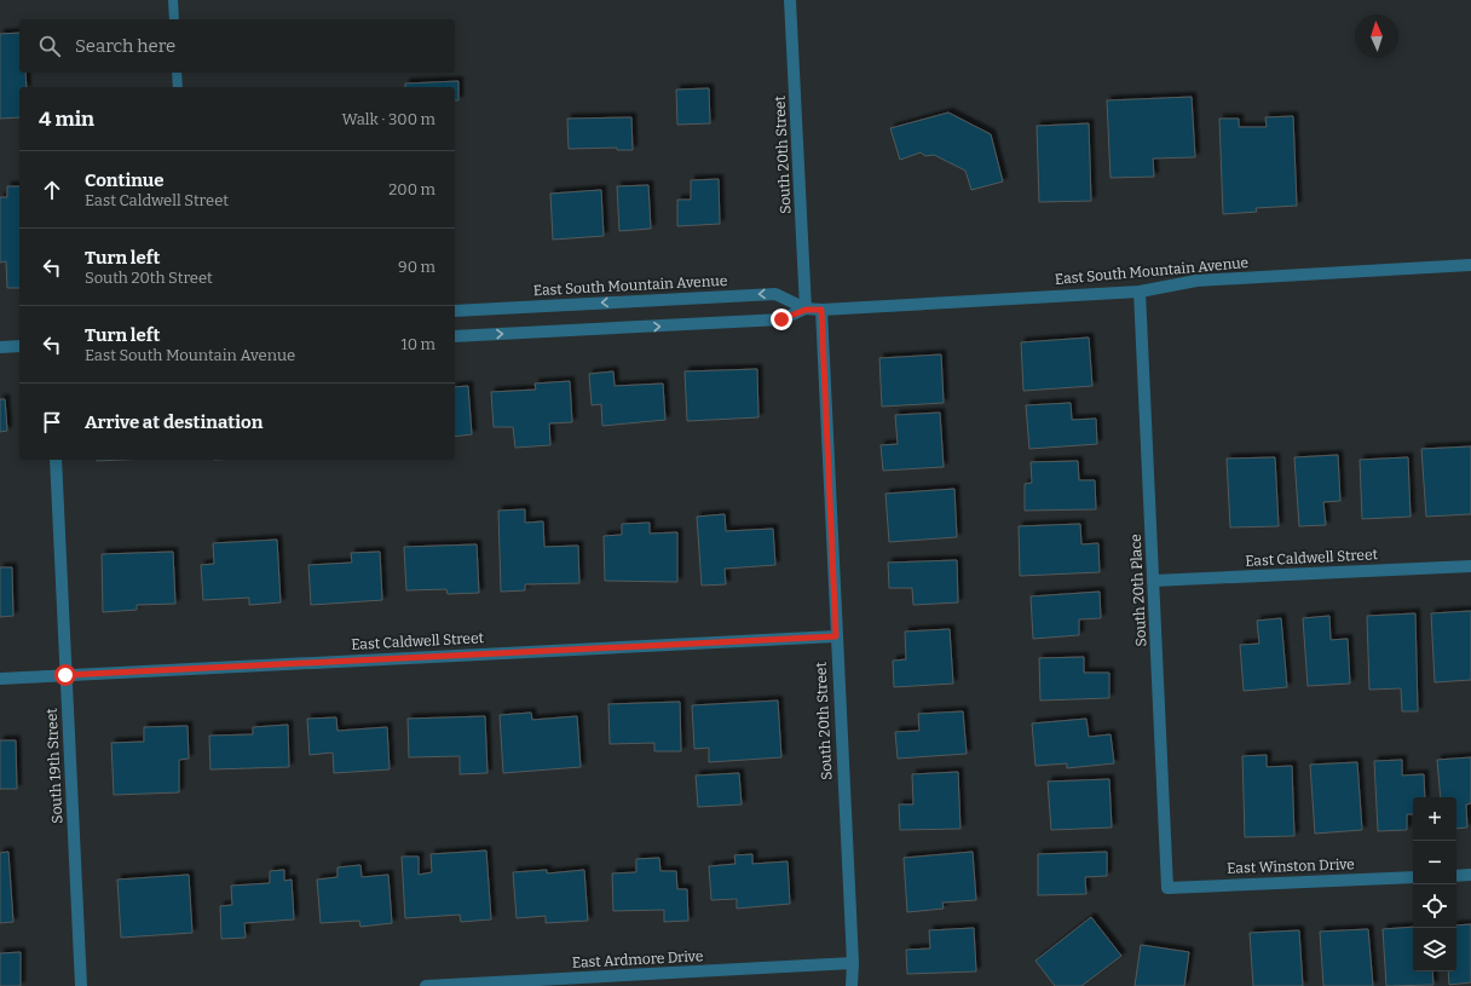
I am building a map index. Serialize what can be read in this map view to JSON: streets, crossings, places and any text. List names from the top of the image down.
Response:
{
  "streets": {
    "street": [
      "South 20th Street",
      "East South Mountain Avenue",
      "East Caldwell Street",
      "South 20th Place",
      "South 19th Street",
      "East Winston Drive",
      "East Ardmore Drive"
    ]
  },
  "crossings": [
    ["South 20th Street", "East South Mountain Avenue"],
    ["South 20th Street", "East Caldwell Street"],
    ["South 20th Street", "East Ardmore Drive"],
    ["East South Mountain Avenue", "South 20th Place"],
    ["East Caldwell Street", "South 20th Place"],
    ["East Caldwell Street", "South 19th Street"],
    ["South 20th Place", "East Winston Drive"]
  ],
  "north": "top",
  "page": {
    "search": "Search here",
    "heading": ["4 min", "Walk · 300 m"],
    "list": [
      ["Continue", "East Caldwell Street", "200 m"],
      ["Turn left", "South 20th Street", "90 m"],
      ["Turn left", "East South Mountain Avenue", "10 m"],
      "Arrive at destination"
    ],
    "map_buttons": ["+", "−"]
  }
}
